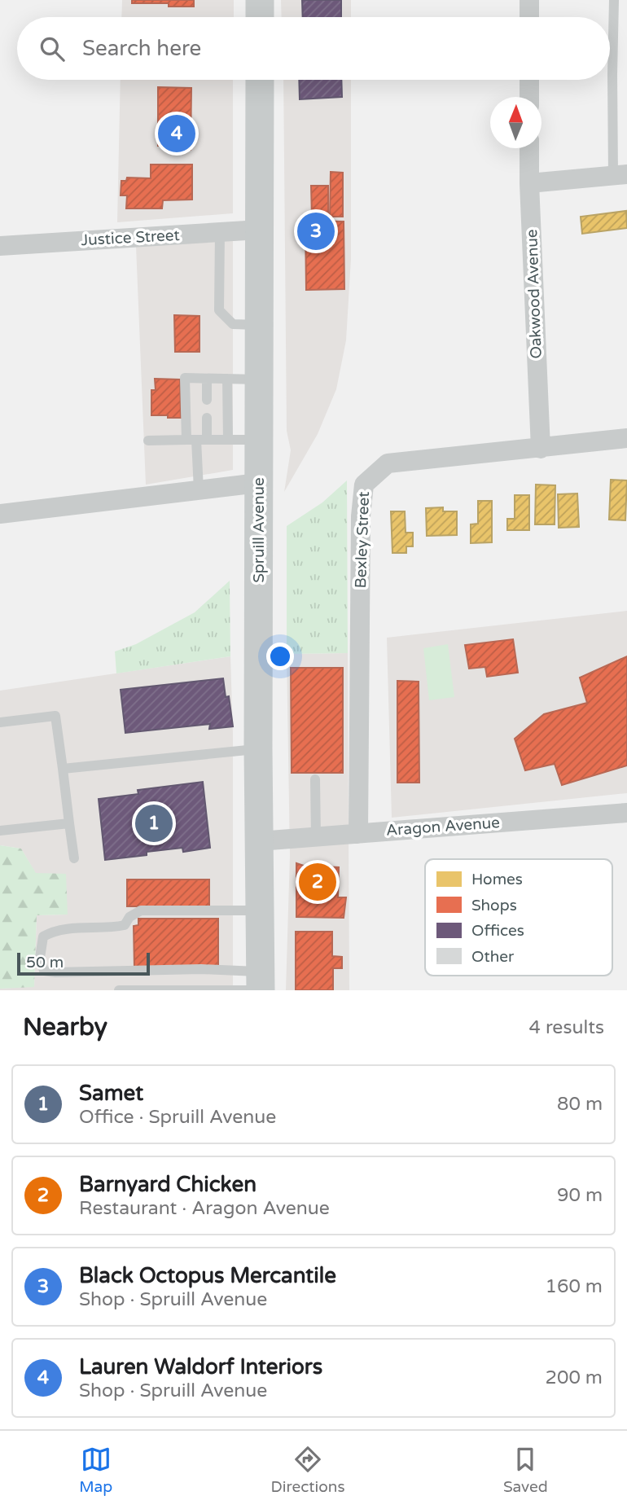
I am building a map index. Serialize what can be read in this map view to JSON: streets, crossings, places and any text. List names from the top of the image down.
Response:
{
  "streets": {
    "street": [
      "Justice Street",
      "Oakwood Avenue",
      "Spruill Avenue",
      "Bexley Street",
      "Aragon Avenue"
    ]
  },
  "crossings": [
    ["Justice Street", "Spruill Avenue"],
    ["Oakwood Avenue", "Bexley Street"],
    ["Spruill Avenue", "Aragon Avenue"],
    ["Bexley Street", "Aragon Avenue"]
  ],
  "legend": [
    "Homes",
    "Shops",
    "Offices",
    "Other"
  ],
  "scale_bar": "50 m",
  "north": "top",
  "page": {
    "search": "Search here",
    "pins": [
      "4",
      "3",
      "1",
      "2"
    ],
    "scale": "50 m",
    "heading": ["Nearby", "4 results"],
    "list": [
      {
        "mark": "1",
        "name": "Samet",
        "note": "Office · Spruill Avenue",
        "value": "80 m"
      },
      {
        "mark": "2",
        "name": "Barnyard Chicken",
        "note": "Restaurant · Aragon Avenue",
        "value": "90 m"
      },
      {
        "mark": "3",
        "name": "Black Octopus Mercantile",
        "note": "Shop · Spruill Avenue",
        "value": "160 m"
      },
      {
        "mark": "4",
        "name": "Lauren Waldorf Interiors",
        "note": "Shop · Spruill Avenue",
        "value": "200 m"
      }
    ],
    "nav": ["Map", "Directions", "Saved"]
  }
}
